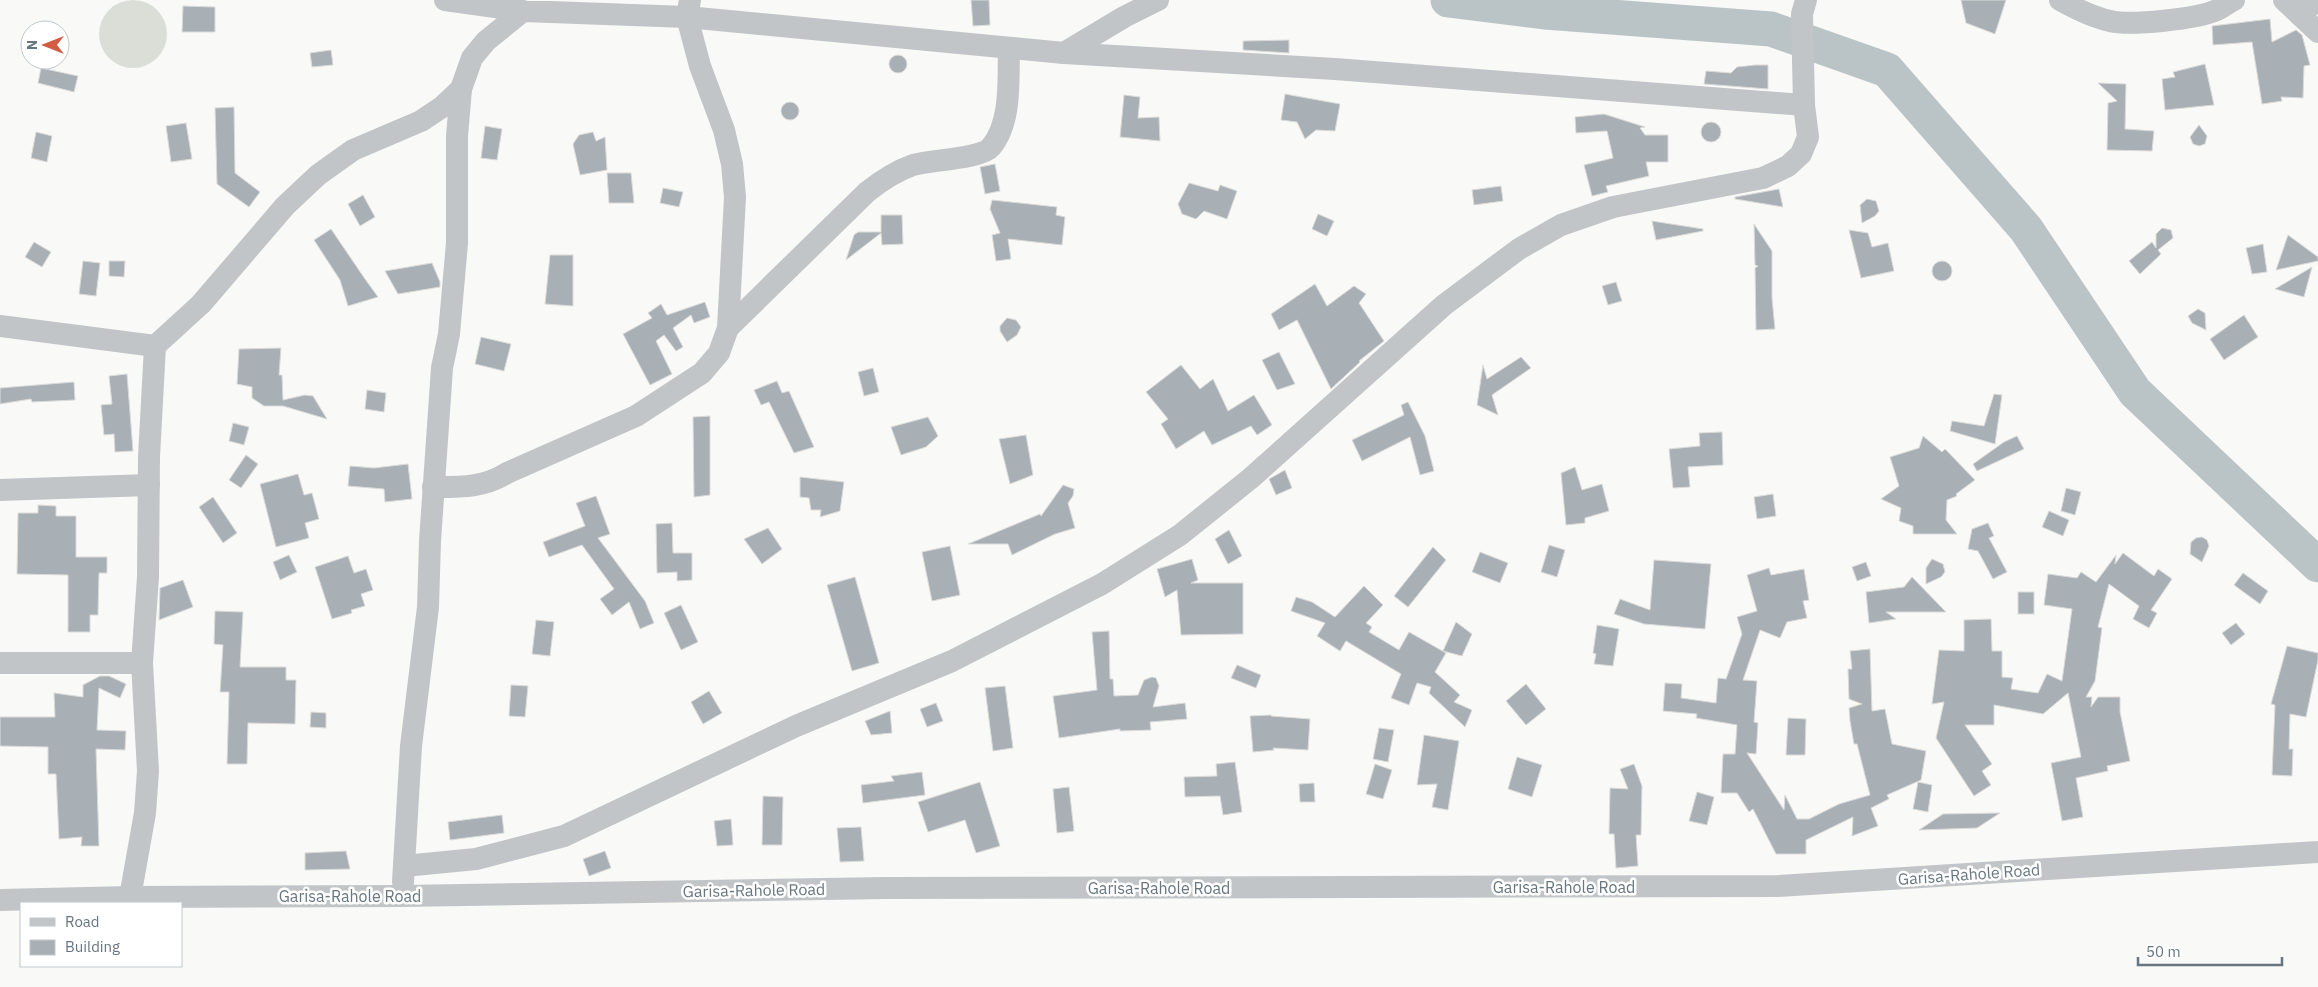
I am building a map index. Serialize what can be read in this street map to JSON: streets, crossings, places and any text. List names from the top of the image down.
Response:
{
  "streets": {
    "street": ["Garisa-Rahole Road"]
  },
  "legend": ["Road", "Building"],
  "scale_bar": "50 m",
  "north": "left"
}
